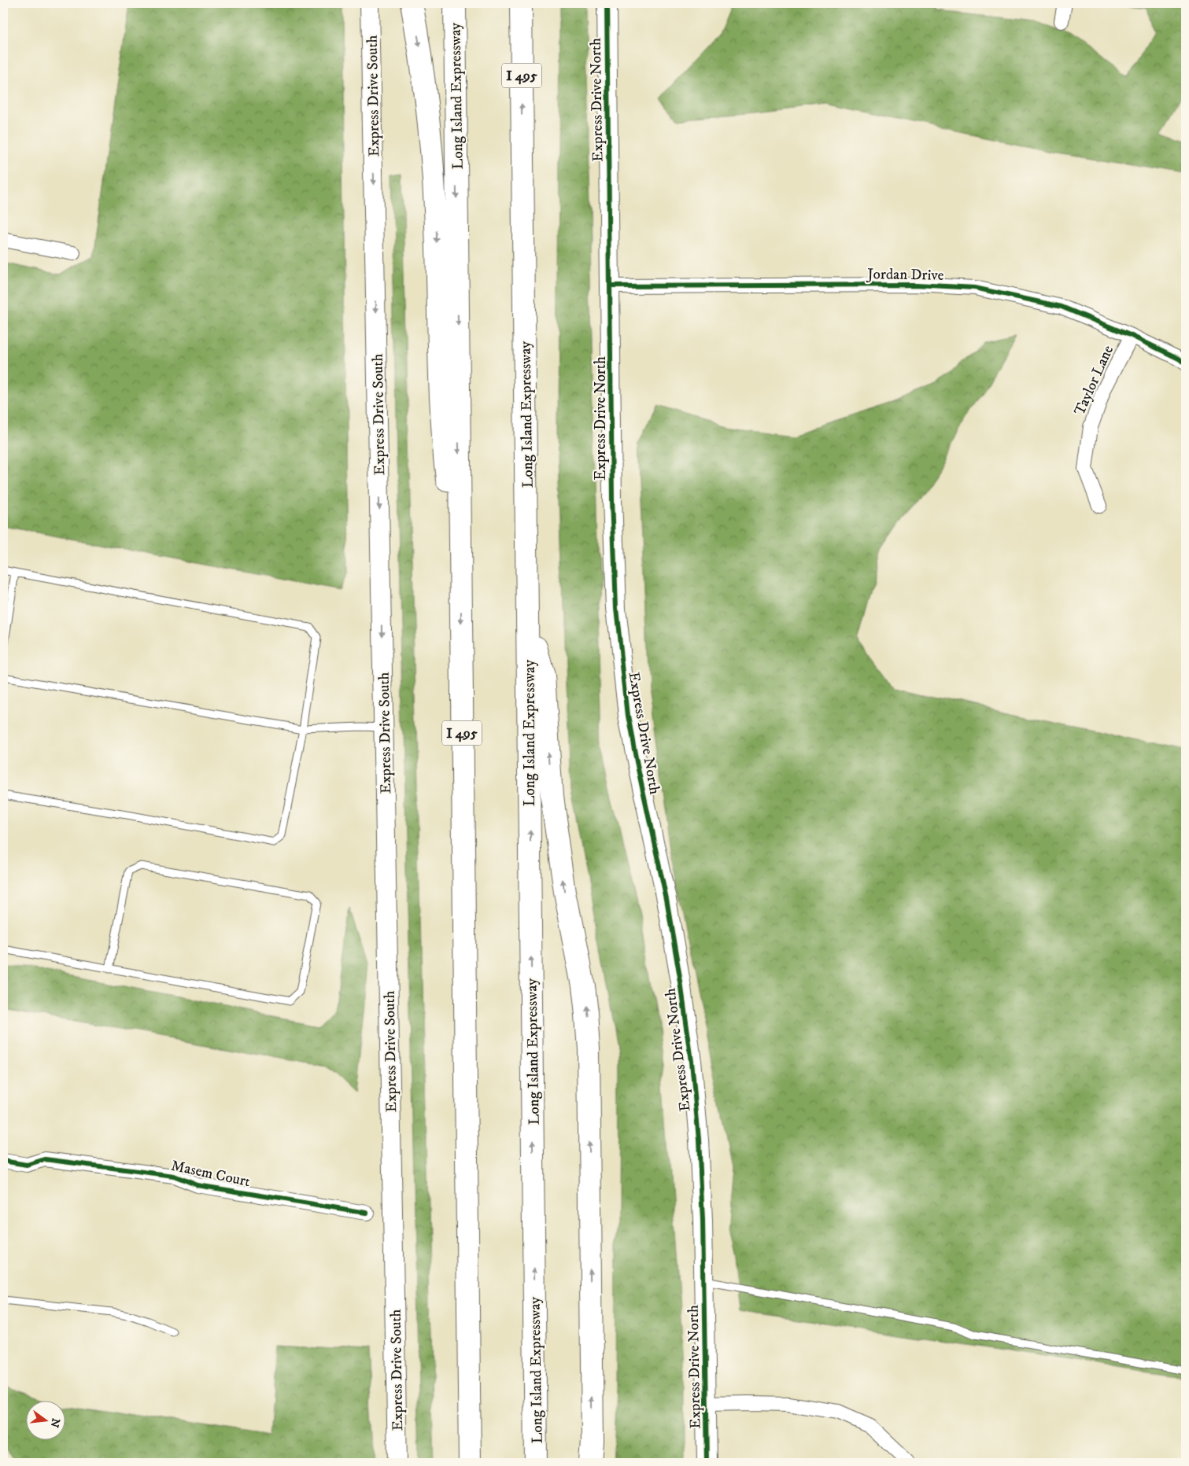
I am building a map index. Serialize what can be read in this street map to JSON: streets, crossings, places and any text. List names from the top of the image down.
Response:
{
  "streets": {
    "highway": ["I 495", "Long Island Expressway"],
    "main road": ["Express Drive South", "Express Drive North"],
    "street": ["Jordan Drive", "Taylor Lane", "Masem Court"]
  },
  "crossings": [
    ["Express Drive North", "Jordan Drive"],
    ["Jordan Drive", "Taylor Lane"]
  ],
  "one_way": ["Express Drive South"],
  "north": "right"
}
